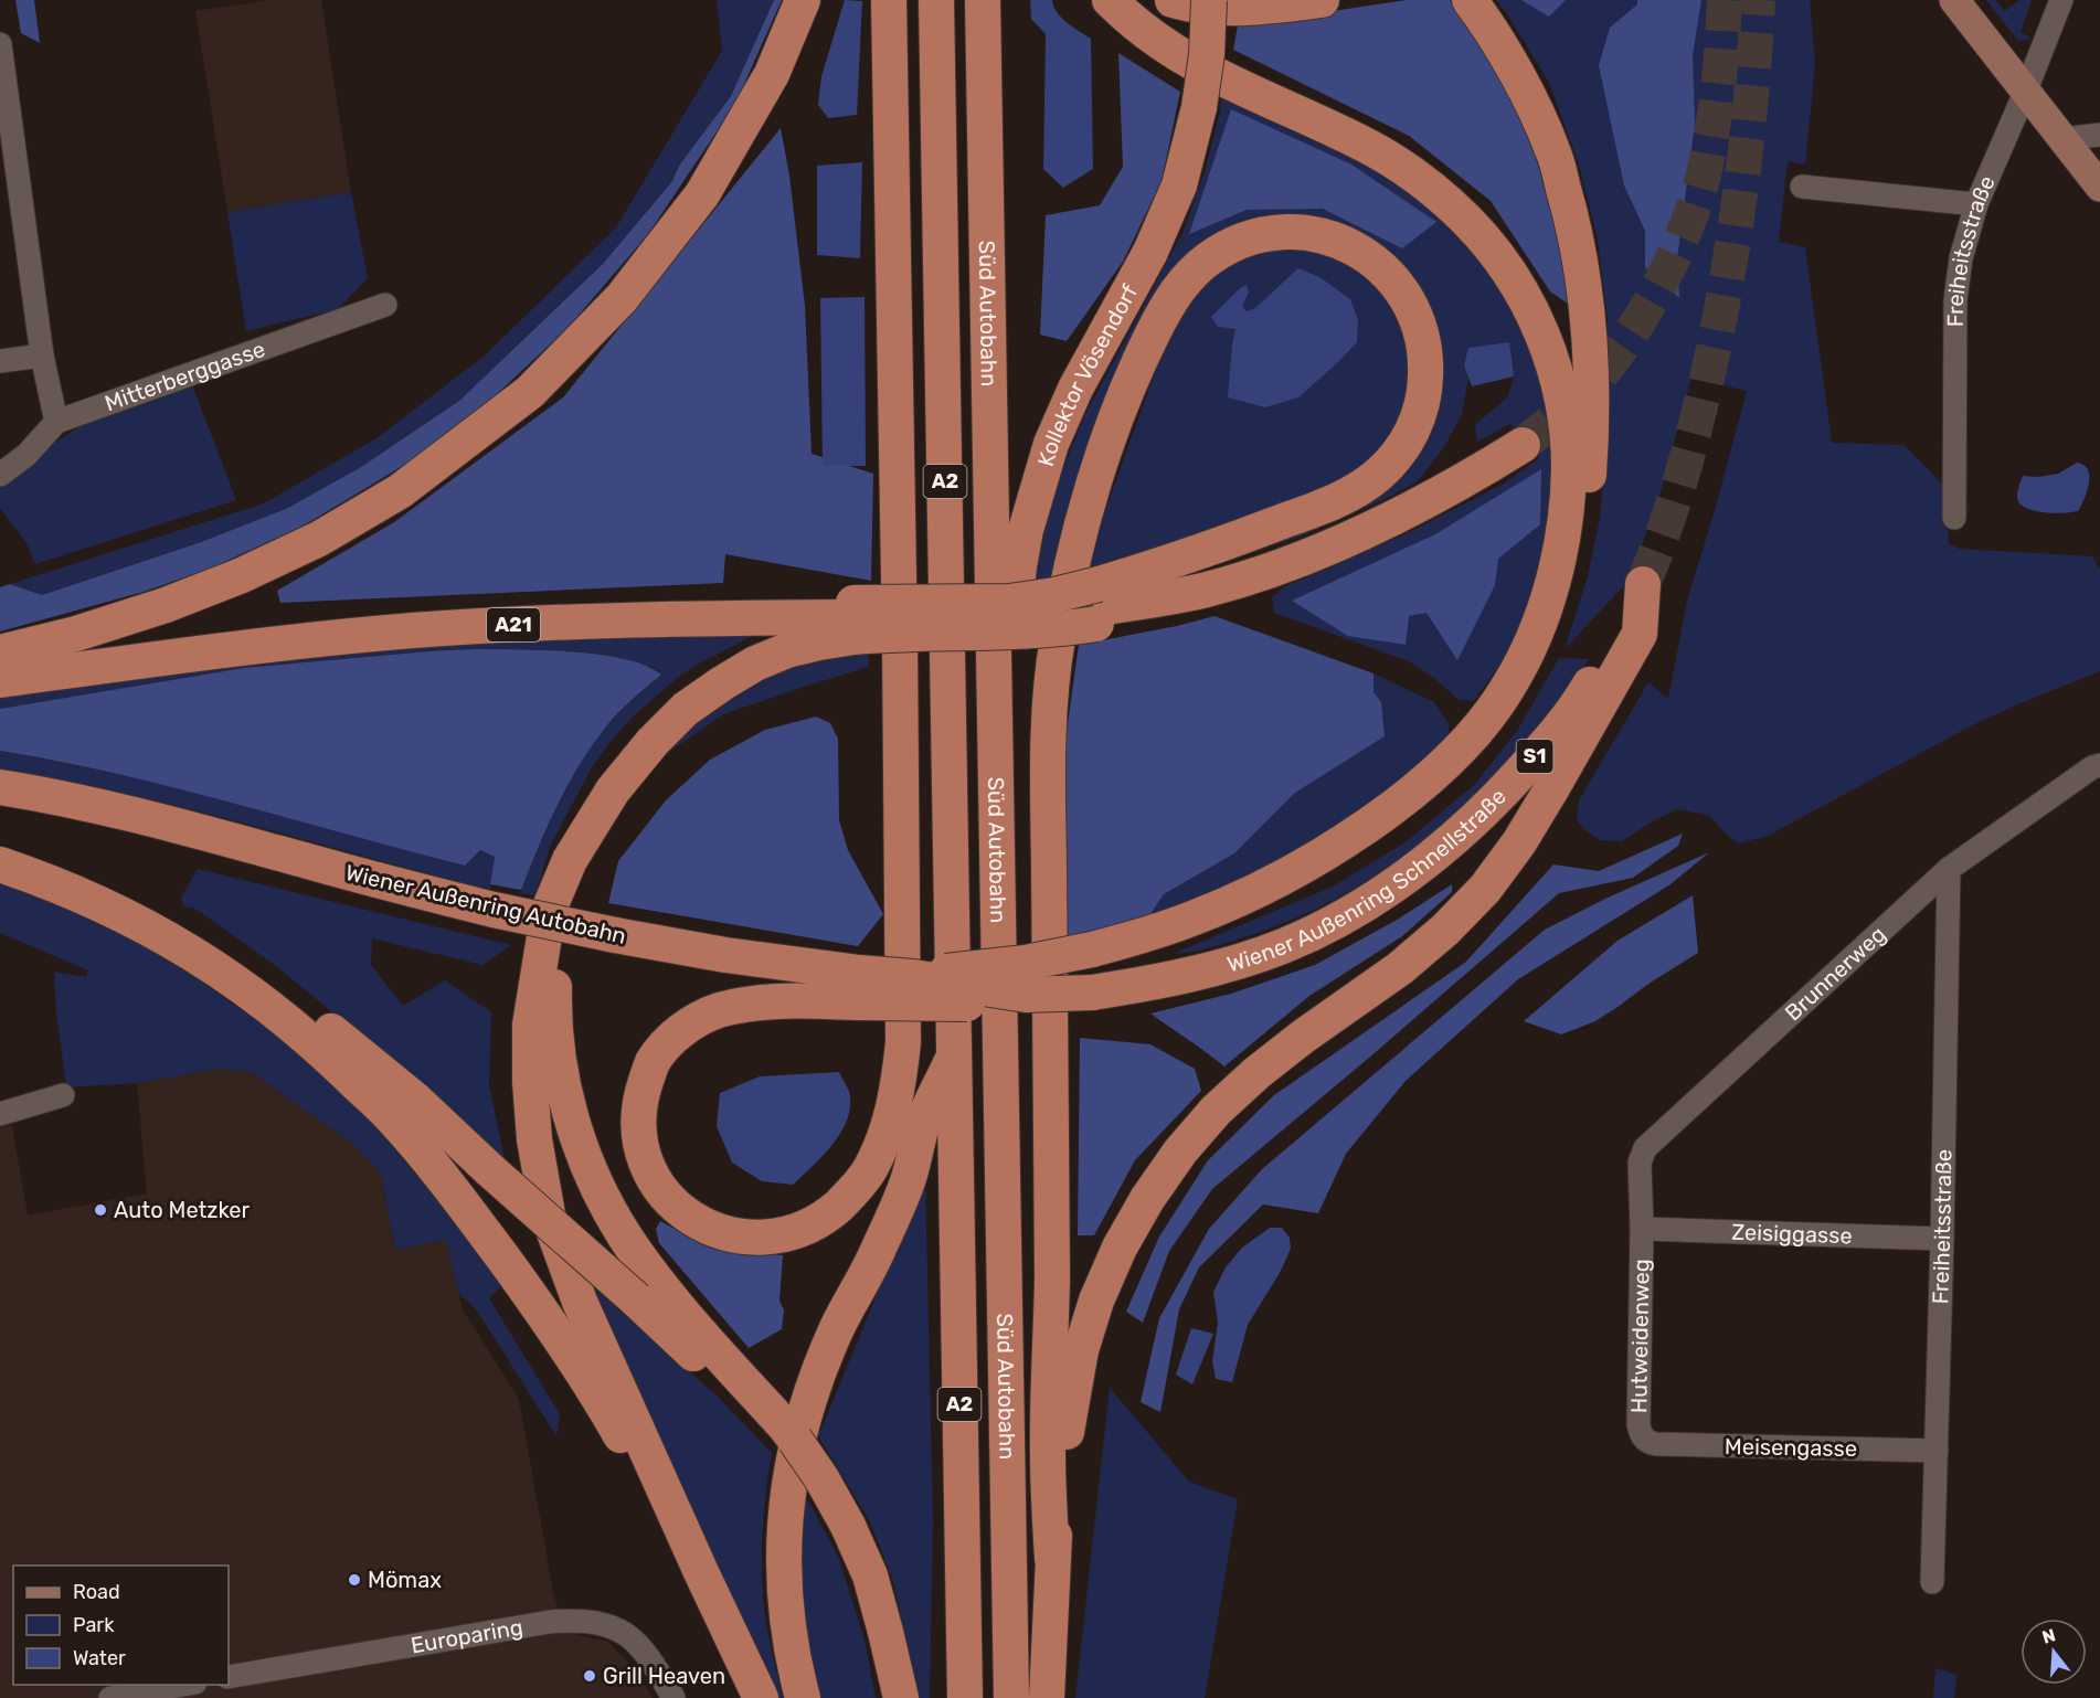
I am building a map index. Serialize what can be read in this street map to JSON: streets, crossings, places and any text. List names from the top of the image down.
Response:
{
  "streets": {
    "highway": [
      "Süd Autobahn",
      "Kollektor Vösendorf",
      "A2",
      "A21",
      "S1",
      "Wiener Außenring Schnellstraße",
      "Wiener Außenring Autobahn"
    ],
    "street": [
      "Freiheitsstraße",
      "Mitterberggasse",
      "Brunnerweg",
      "Zeisiggasse",
      "Hutweidenweg",
      "Meisengasse",
      "Europaring"
    ]
  },
  "crossings": [
    ["Freiheitsstraße", "Brunnerweg"],
    ["Freiheitsstraße", "Zeisiggasse"],
    ["Freiheitsstraße", "Meisengasse"],
    ["Süd Autobahn", "Kollektor Vösendorf"],
    ["Wiener Außenring Schnellstraße", "Wiener Außenring Autobahn"],
    ["Brunnerweg", "Zeisiggasse"],
    ["Brunnerweg", "Hutweidenweg"],
    ["Zeisiggasse", "Hutweidenweg"],
    ["Hutweidenweg", "Meisengasse"]
  ],
  "places": ["Auto Metzker", "Mömax", "Grill Heaven"],
  "legend": ["Road", "Park", "Water"],
  "north": "top"
}
